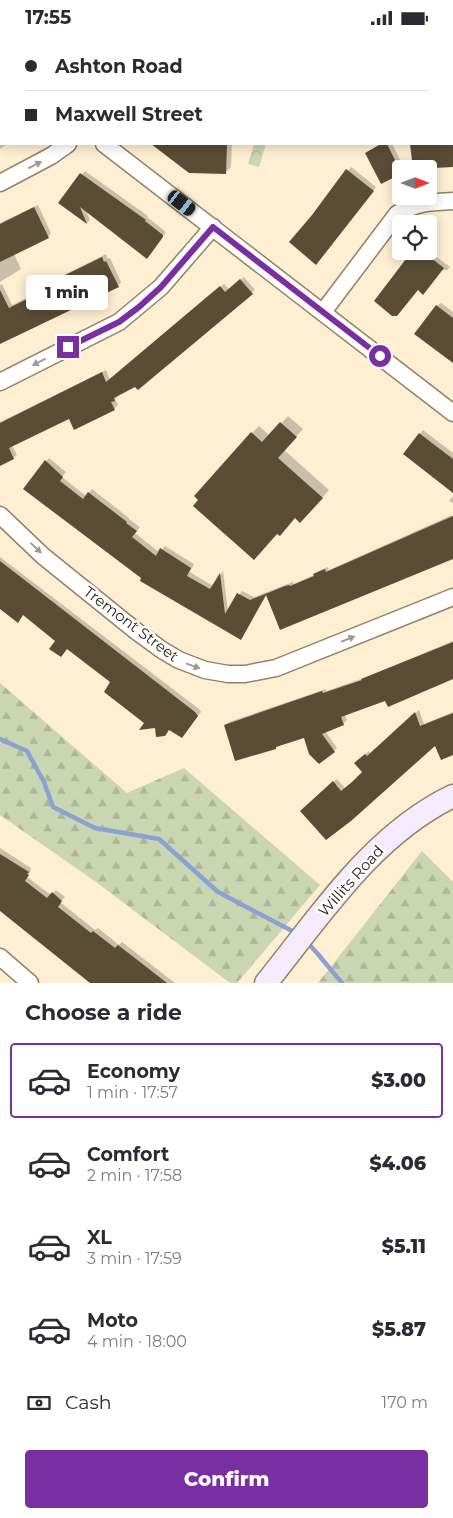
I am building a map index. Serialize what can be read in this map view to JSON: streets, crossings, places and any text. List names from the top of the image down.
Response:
{
  "streets": {
    "street": ["Tremont Street", "Willits Road"]
  },
  "one_way": ["Tremont Street"],
  "north": "right",
  "page": {
    "status": "17:55",
    "banner": ["Ashton Road", "Maxwell Street"],
    "bubble": "1 min",
    "heading": "Choose a ride",
    "list": [
      {
        "name": "Economy",
        "note": "1 min · 17:57",
        "value": "$3.00"
      },
      {
        "name": "Comfort",
        "note": "2 min · 17:58",
        "value": "$4.06"
      },
      {
        "name": "XL",
        "note": "3 min · 17:59",
        "value": "$5.11"
      },
      {
        "name": "Moto",
        "note": "4 min · 18:00",
        "value": "$5.87"
      }
    ],
    "pay": ["Cash", "170 m"],
    "buttons": "Confirm"
  }
}
